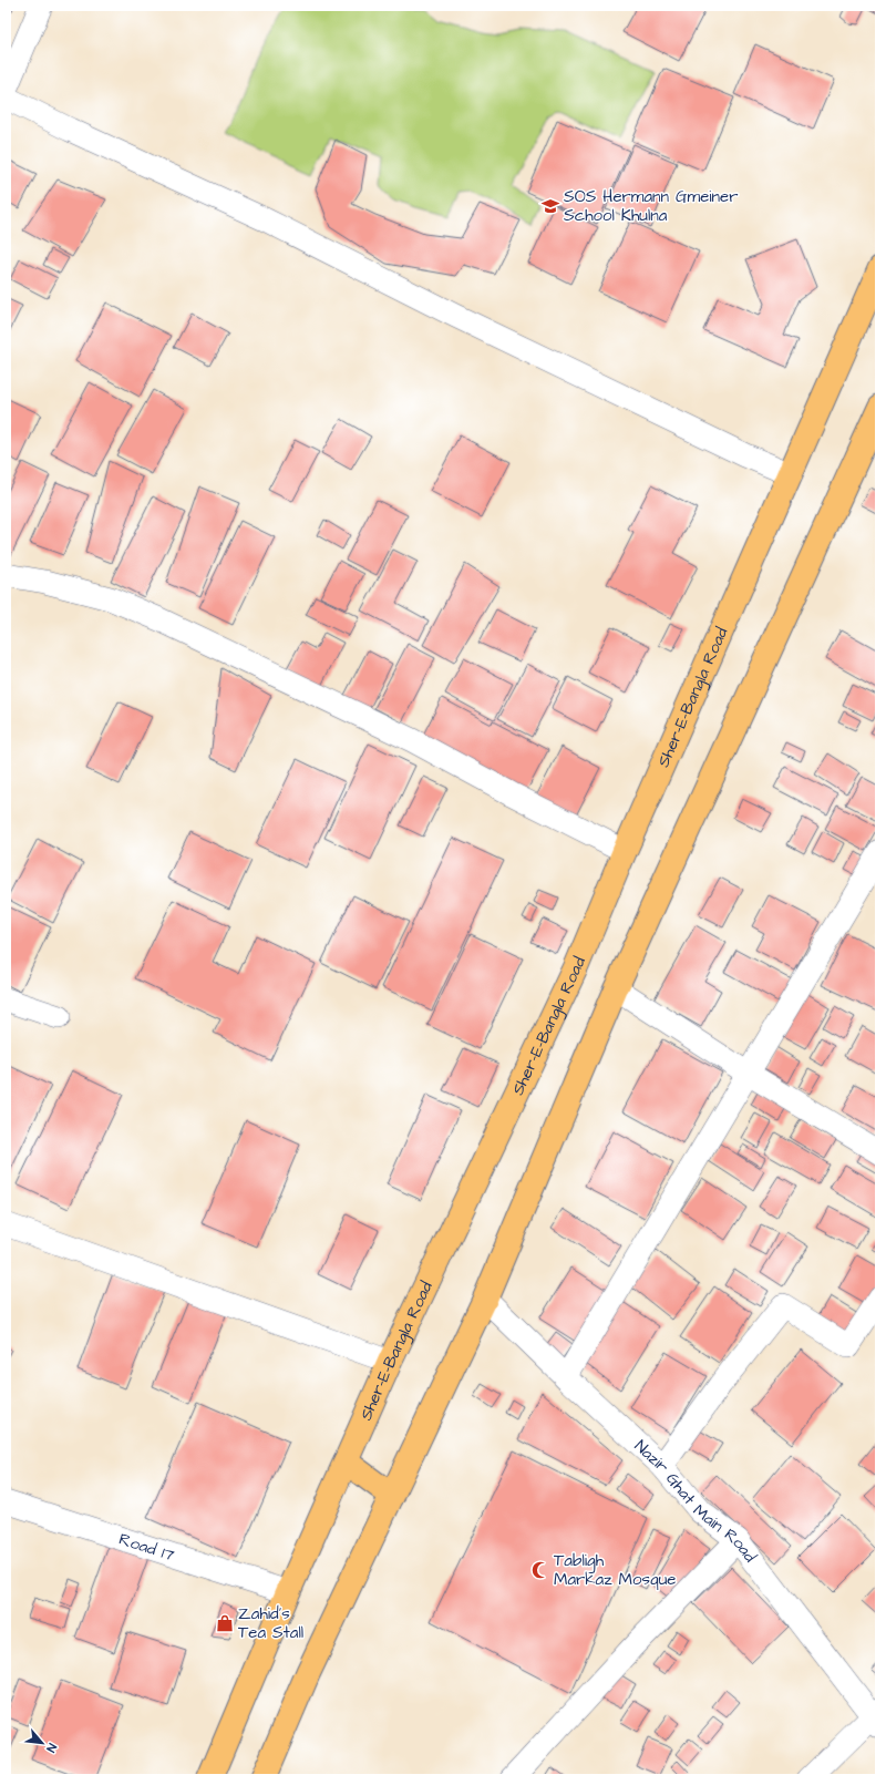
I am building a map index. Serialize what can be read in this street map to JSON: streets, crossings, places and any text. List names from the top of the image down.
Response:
{
  "streets": {
    "highway": ["Sher-E-Bangla Road"],
    "street": ["Nazir Ghat Main Road", "Road 17"]
  },
  "crossings": [
    ["Sher-E-Bangla Road", "Road 17"]
  ],
  "places": {
    "school or university": ["SOS Hermann Gmeiner School Khulna"],
    "mosque": ["Tabligh Markaz Mosque"],
    "shop": ["Zahid's Tea Stall"]
  },
  "north": "bottom right"
}
